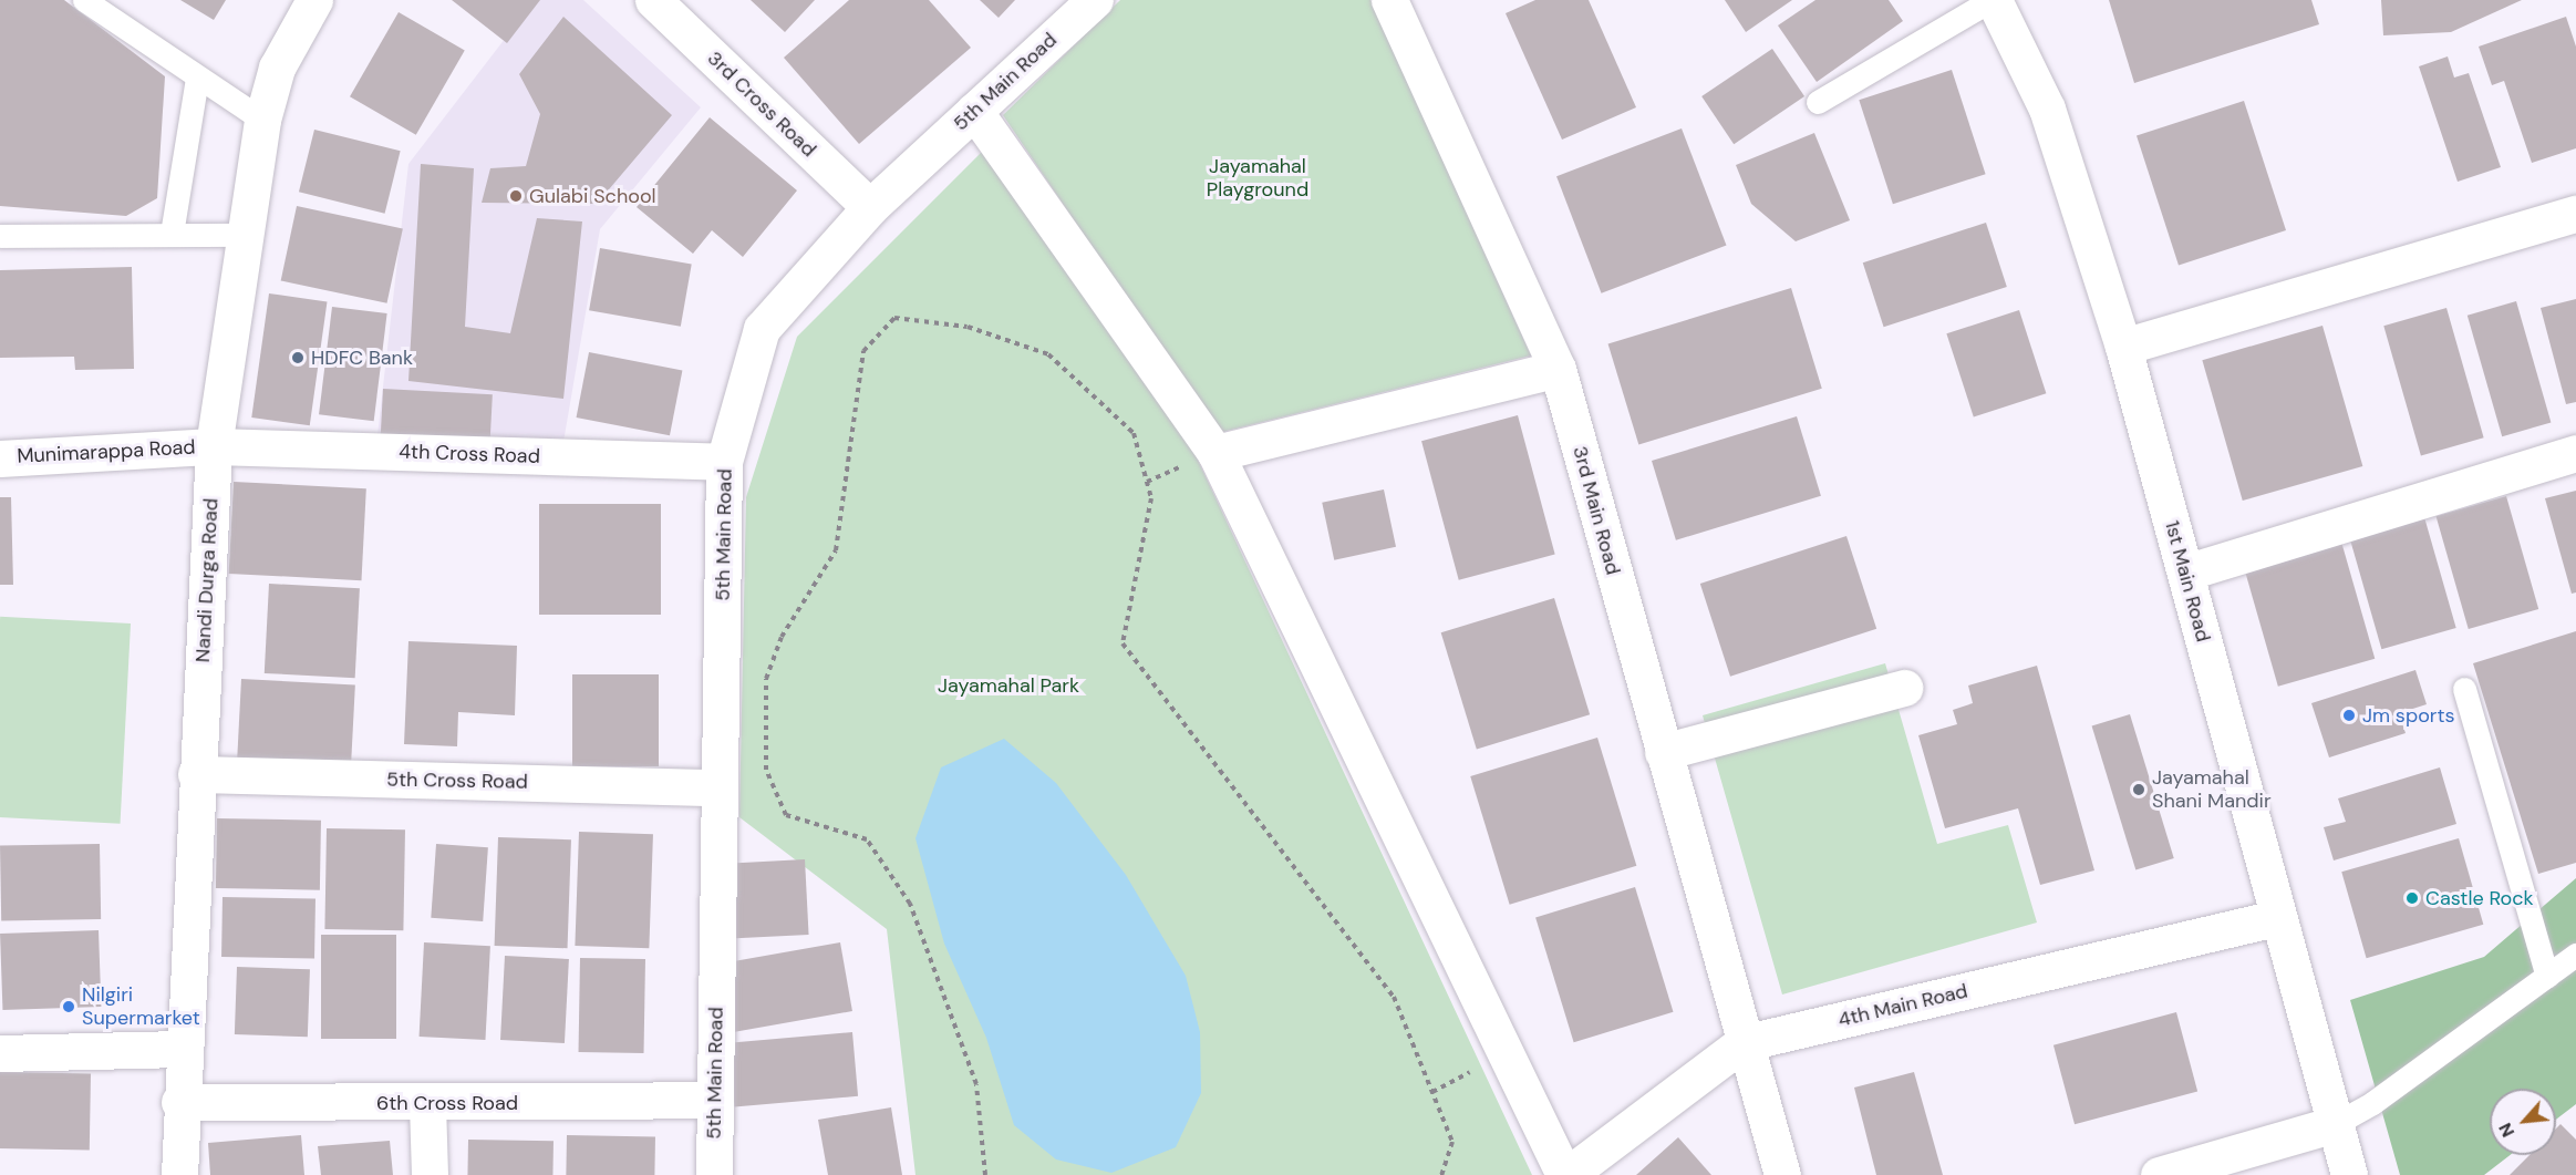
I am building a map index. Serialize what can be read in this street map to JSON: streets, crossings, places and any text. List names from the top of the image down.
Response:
{
  "streets": {
    "street": [
      "5th Main Road",
      "3rd Cross Road",
      "Munimarappa Road",
      "4th Cross Road",
      "3rd Main Road",
      "Nandi Durga Road",
      "1st Main Road",
      "5th Cross Road",
      "4th Main Road",
      "6th Cross Road"
    ]
  },
  "crossings": [
    ["5th Main Road", "3rd Cross Road"],
    ["5th Main Road", "4th Cross Road"],
    ["5th Main Road", "5th Cross Road"],
    ["5th Main Road", "6th Cross Road"],
    ["Munimarappa Road", "4th Cross Road"],
    ["Munimarappa Road", "Nandi Durga Road"],
    ["4th Cross Road", "Nandi Durga Road"],
    ["3rd Main Road", "4th Main Road"],
    ["Nandi Durga Road", "5th Cross Road"],
    ["Nandi Durga Road", "6th Cross Road"],
    ["1st Main Road", "4th Main Road"]
  ],
  "parks": ["Jayamahal Playground", "Jayamahal Park"],
  "places": [
    "Gulabi School",
    "HDFC Bank",
    "Jm sports",
    "Jayamahal Shani Mandir",
    "Castle Rock",
    "Nilgiri Supermarket"
  ],
  "north": "bottom left"
}
